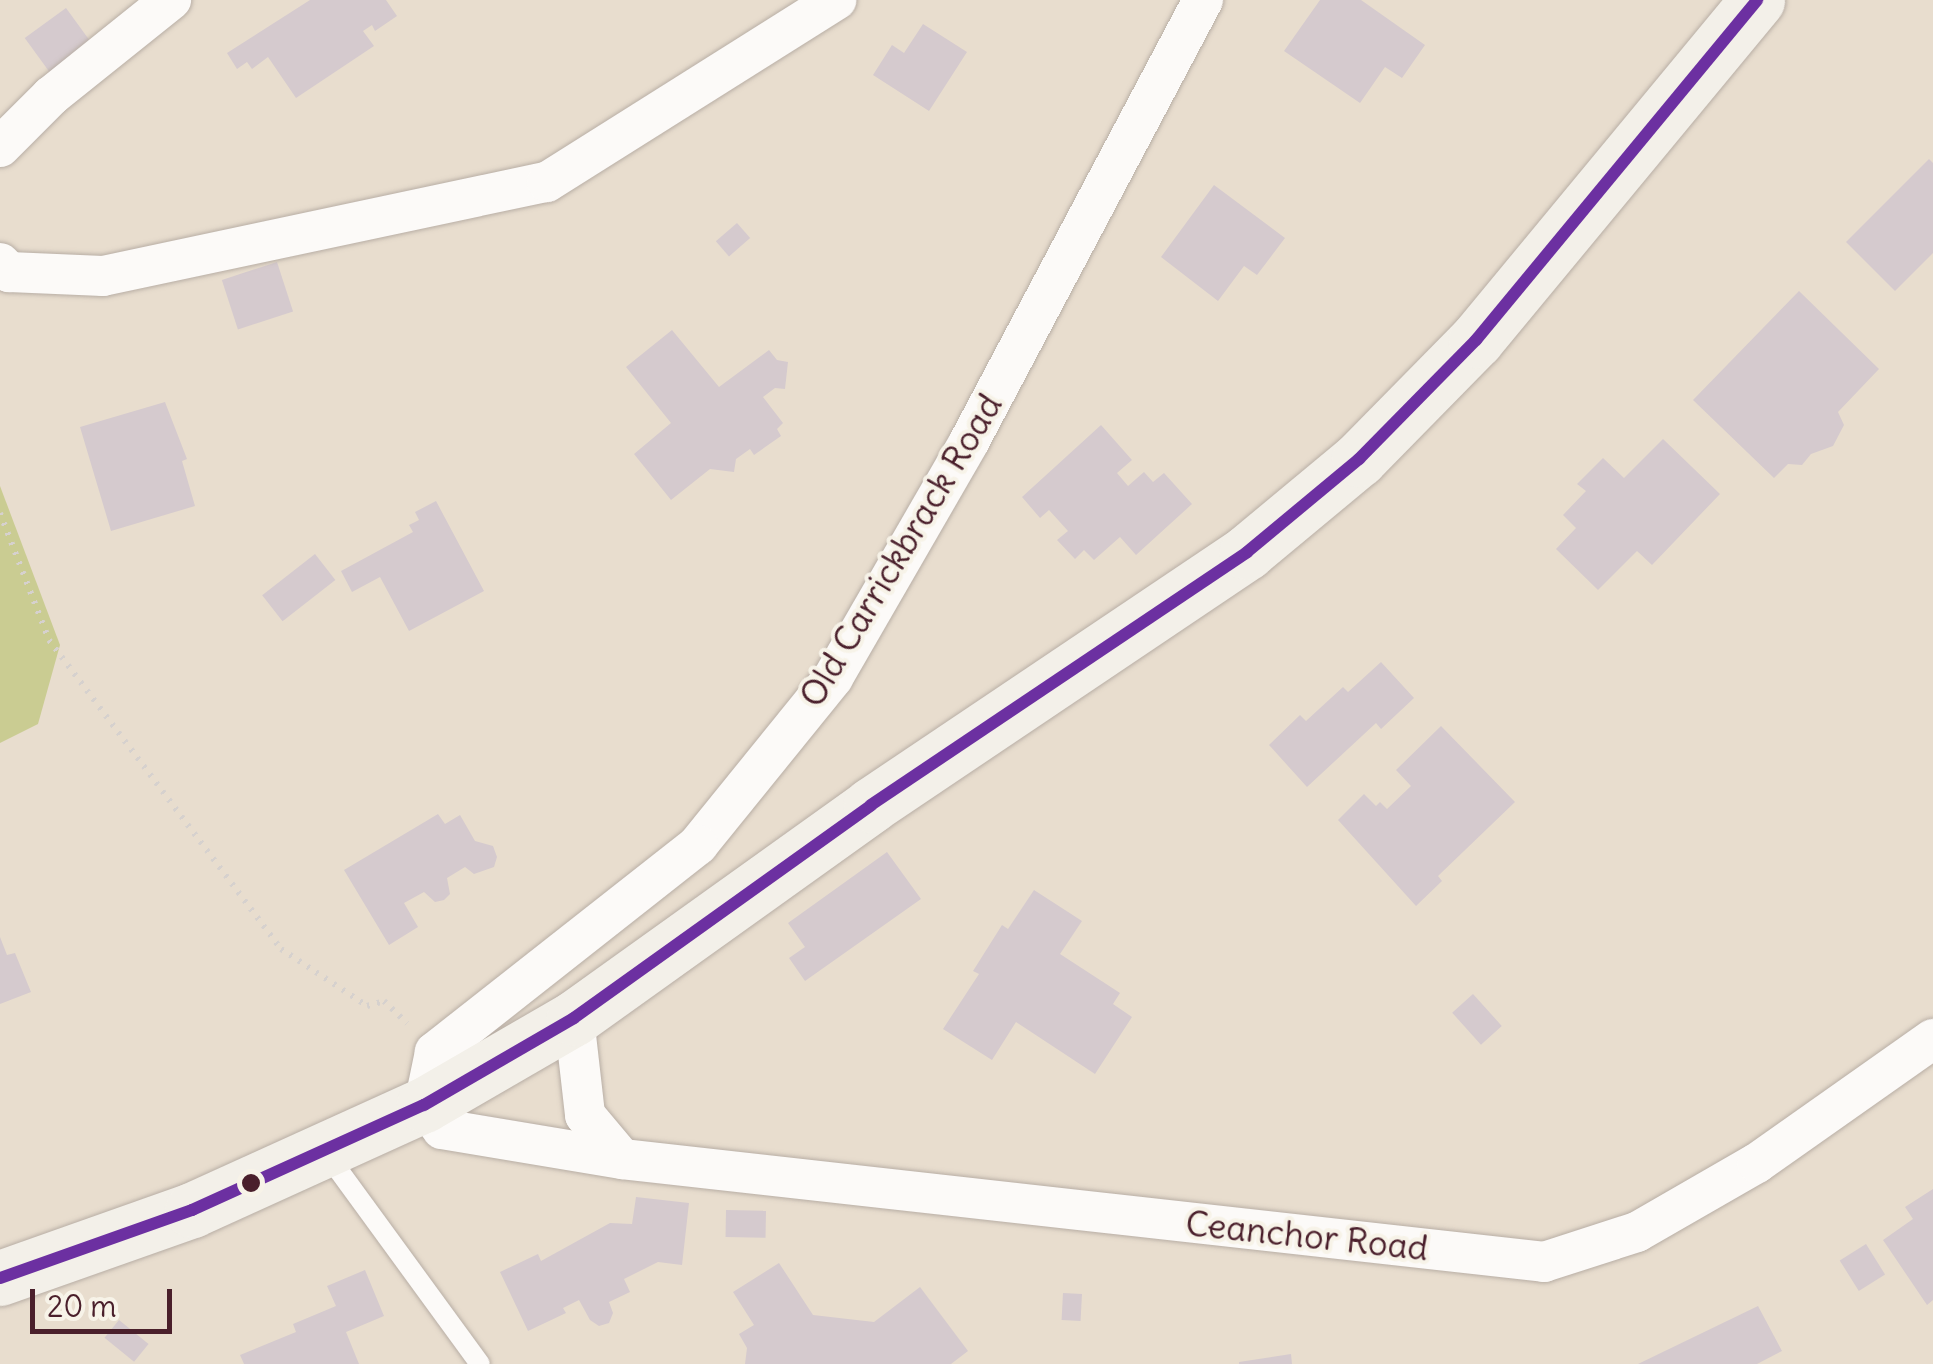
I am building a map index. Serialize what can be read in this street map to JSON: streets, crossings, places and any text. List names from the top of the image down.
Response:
{
  "streets": {
    "street": ["Old Carrickbrack Road", "Ceanchor Road"]
  },
  "crossings": [
    ["Old Carrickbrack Road", "Ceanchor Road"]
  ],
  "scale_bar": "20 m"
}
